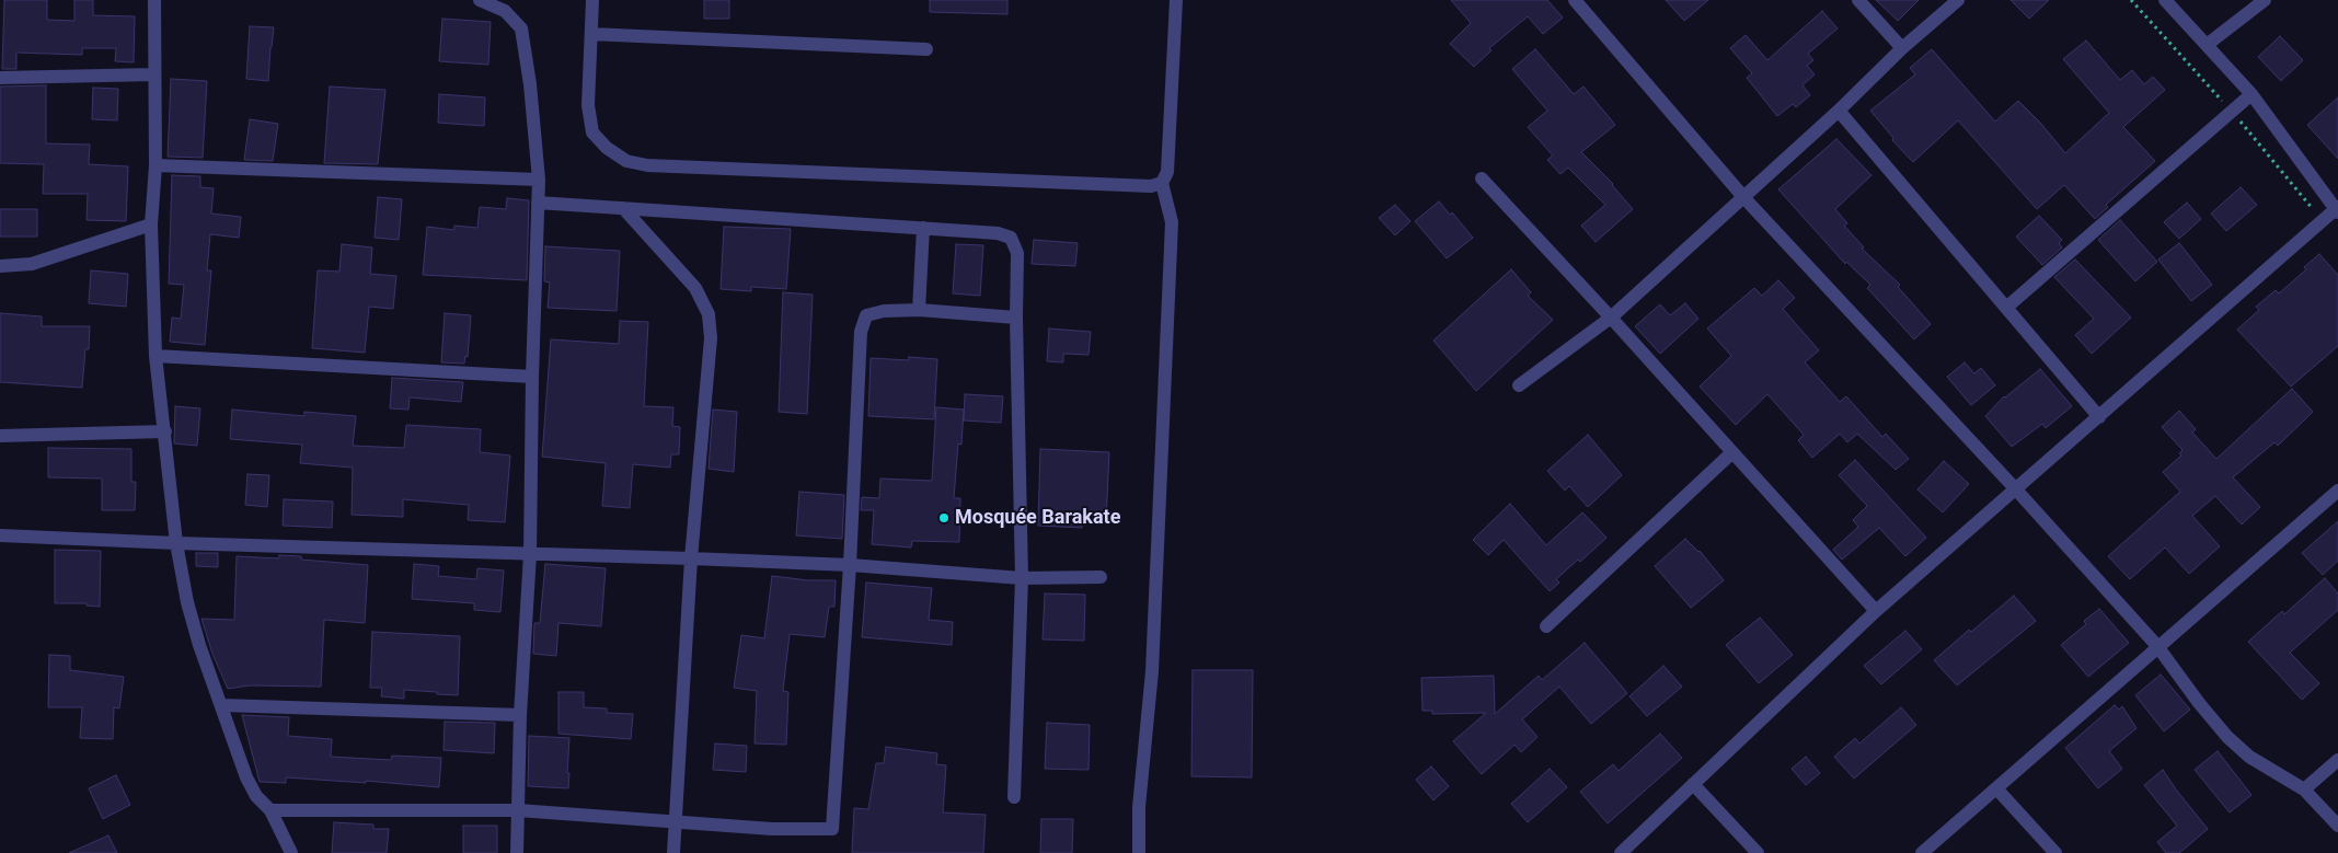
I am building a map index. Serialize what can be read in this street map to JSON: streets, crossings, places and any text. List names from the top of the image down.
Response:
{
  "places": ["Mosquée Barakate"]
}
